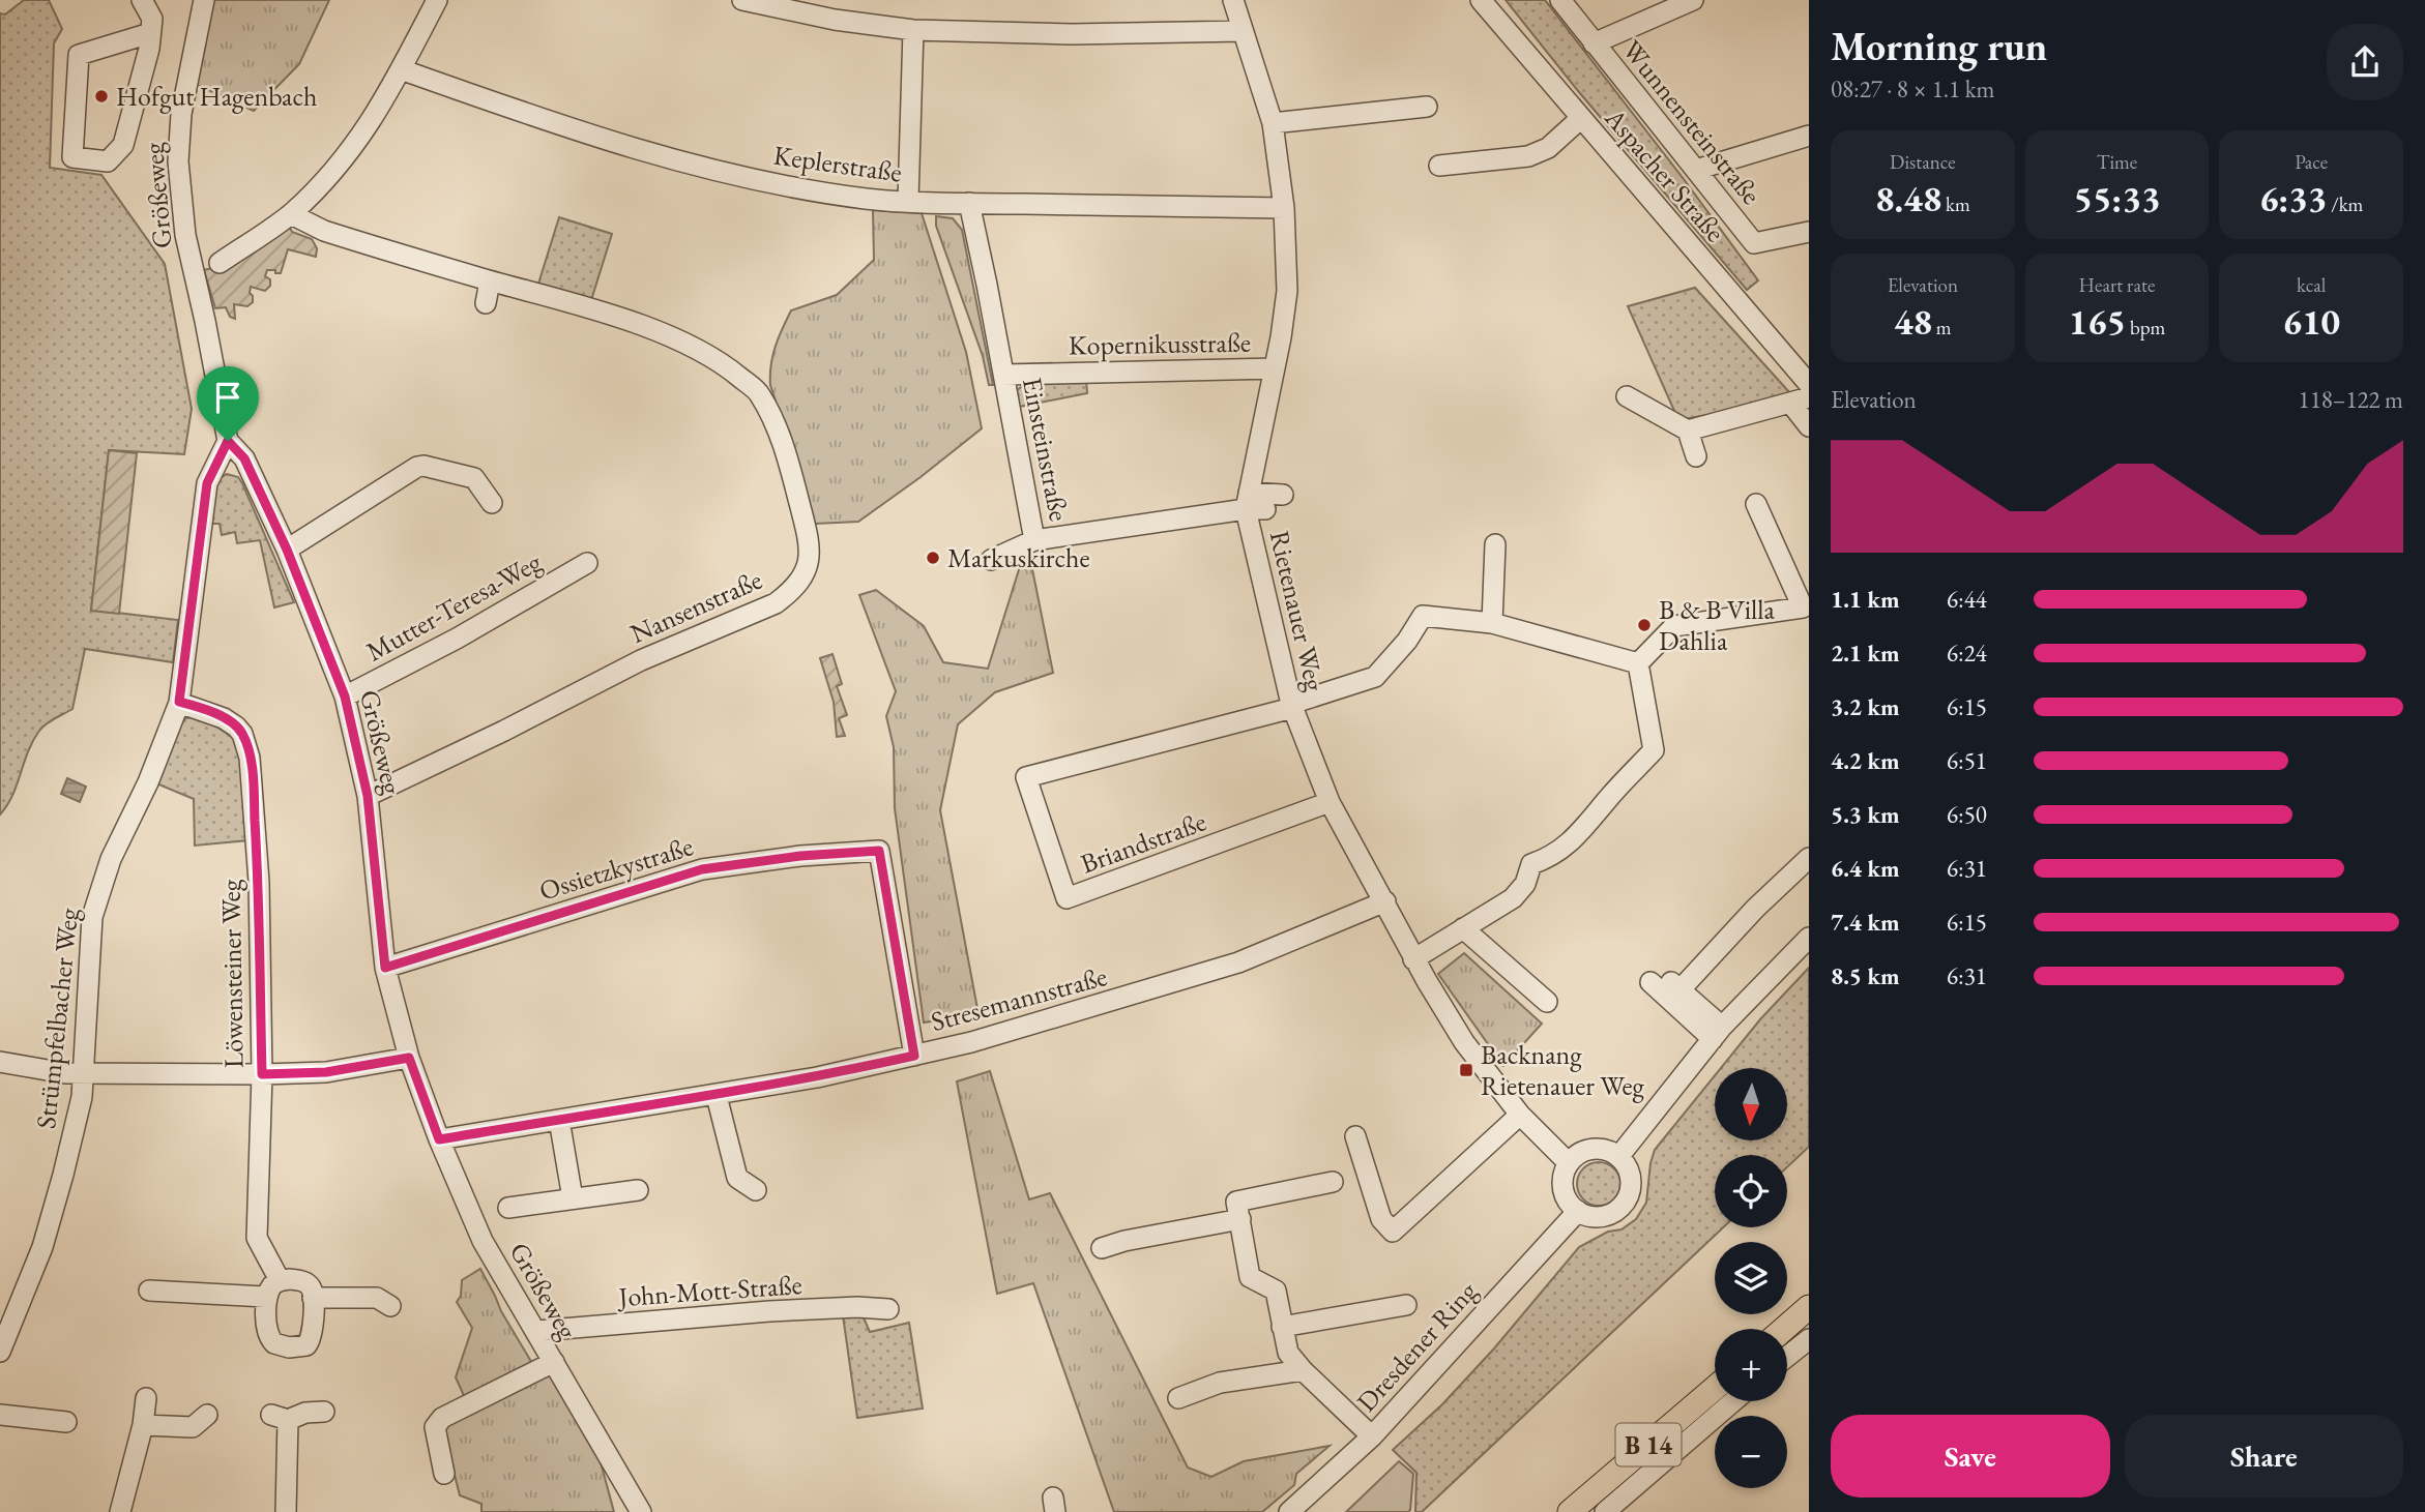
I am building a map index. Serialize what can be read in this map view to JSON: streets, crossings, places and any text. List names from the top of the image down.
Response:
{
  "streets": {
    "main road": ["B 14"],
    "street": [
      "Wunnensteinstraße",
      "Keplerstraße",
      "Aspacher Straße",
      "Größeweg",
      "Kopernikusstraße",
      "Einsteinstraße",
      "Mutter-Teresa-Weg",
      "Nansenstraße",
      "Rietenauer Weg",
      "Briandstraße",
      "Ossietzkystraße",
      "Löwensteiner Weg",
      "Stresemannstraße",
      "Strümpfelbacher Weg",
      "John-Mott-Straße",
      "Dresdener Ring"
    ]
  },
  "crossings": [
    ["Keplerstraße", "Einsteinstraße"],
    ["Keplerstraße", "Rietenauer Weg"],
    ["Größeweg", "Mutter-Teresa-Weg"],
    ["Größeweg", "Nansenstraße"],
    ["Größeweg", "Ossietzkystraße"],
    ["Größeweg", "Stresemannstraße"],
    ["Größeweg", "Strümpfelbacher Weg"],
    ["Größeweg", "John-Mott-Straße"],
    ["Kopernikusstraße", "Einsteinstraße"],
    ["Kopernikusstraße", "Rietenauer Weg"],
    ["Einsteinstraße", "Rietenauer Weg"],
    ["Rietenauer Weg", "Briandstraße"],
    ["Rietenauer Weg", "Stresemannstraße"],
    ["Rietenauer Weg", "Dresdener Ring"],
    ["Ossietzkystraße", "Stresemannstraße"],
    ["Löwensteiner Weg", "Strümpfelbacher Weg"]
  ],
  "places": {
    "other": ["Hofgut Hagenbach", "Markuskirche", "B & B Villa Dahlia"],
    "transit": ["Backnang Rietenauer Weg"]
  },
  "north": "bottom",
  "page": {
    "heading": ["Morning run", "08:27 · 8 × 1.1 km"],
    "stats": [
      ["Distance", "8.48 km"],
      ["Time", "55:33"],
      ["Pace", "6:33 /km"],
      ["Elevation", "48 m"],
      ["Heart rate", "165 bpm"],
      ["kcal", "610"]
    ],
    "chart": ["Elevation", "118–122 m"],
    "list": [
      {
        "name": "1.1 km",
        "note": "6:44"
      },
      {
        "name": "2.1 km",
        "note": "6:24"
      },
      {
        "name": "3.2 km",
        "note": "6:15"
      },
      {
        "name": "4.2 km",
        "note": "6:51"
      },
      {
        "name": "5.3 km",
        "note": "6:50"
      },
      {
        "name": "6.4 km",
        "note": "6:31"
      },
      {
        "name": "7.4 km",
        "note": "6:15"
      },
      {
        "name": "8.5 km",
        "note": "6:31"
      }
    ],
    "map_buttons": ["+", "−"],
    "buttons": ["Save", "Share"]
  }
}
